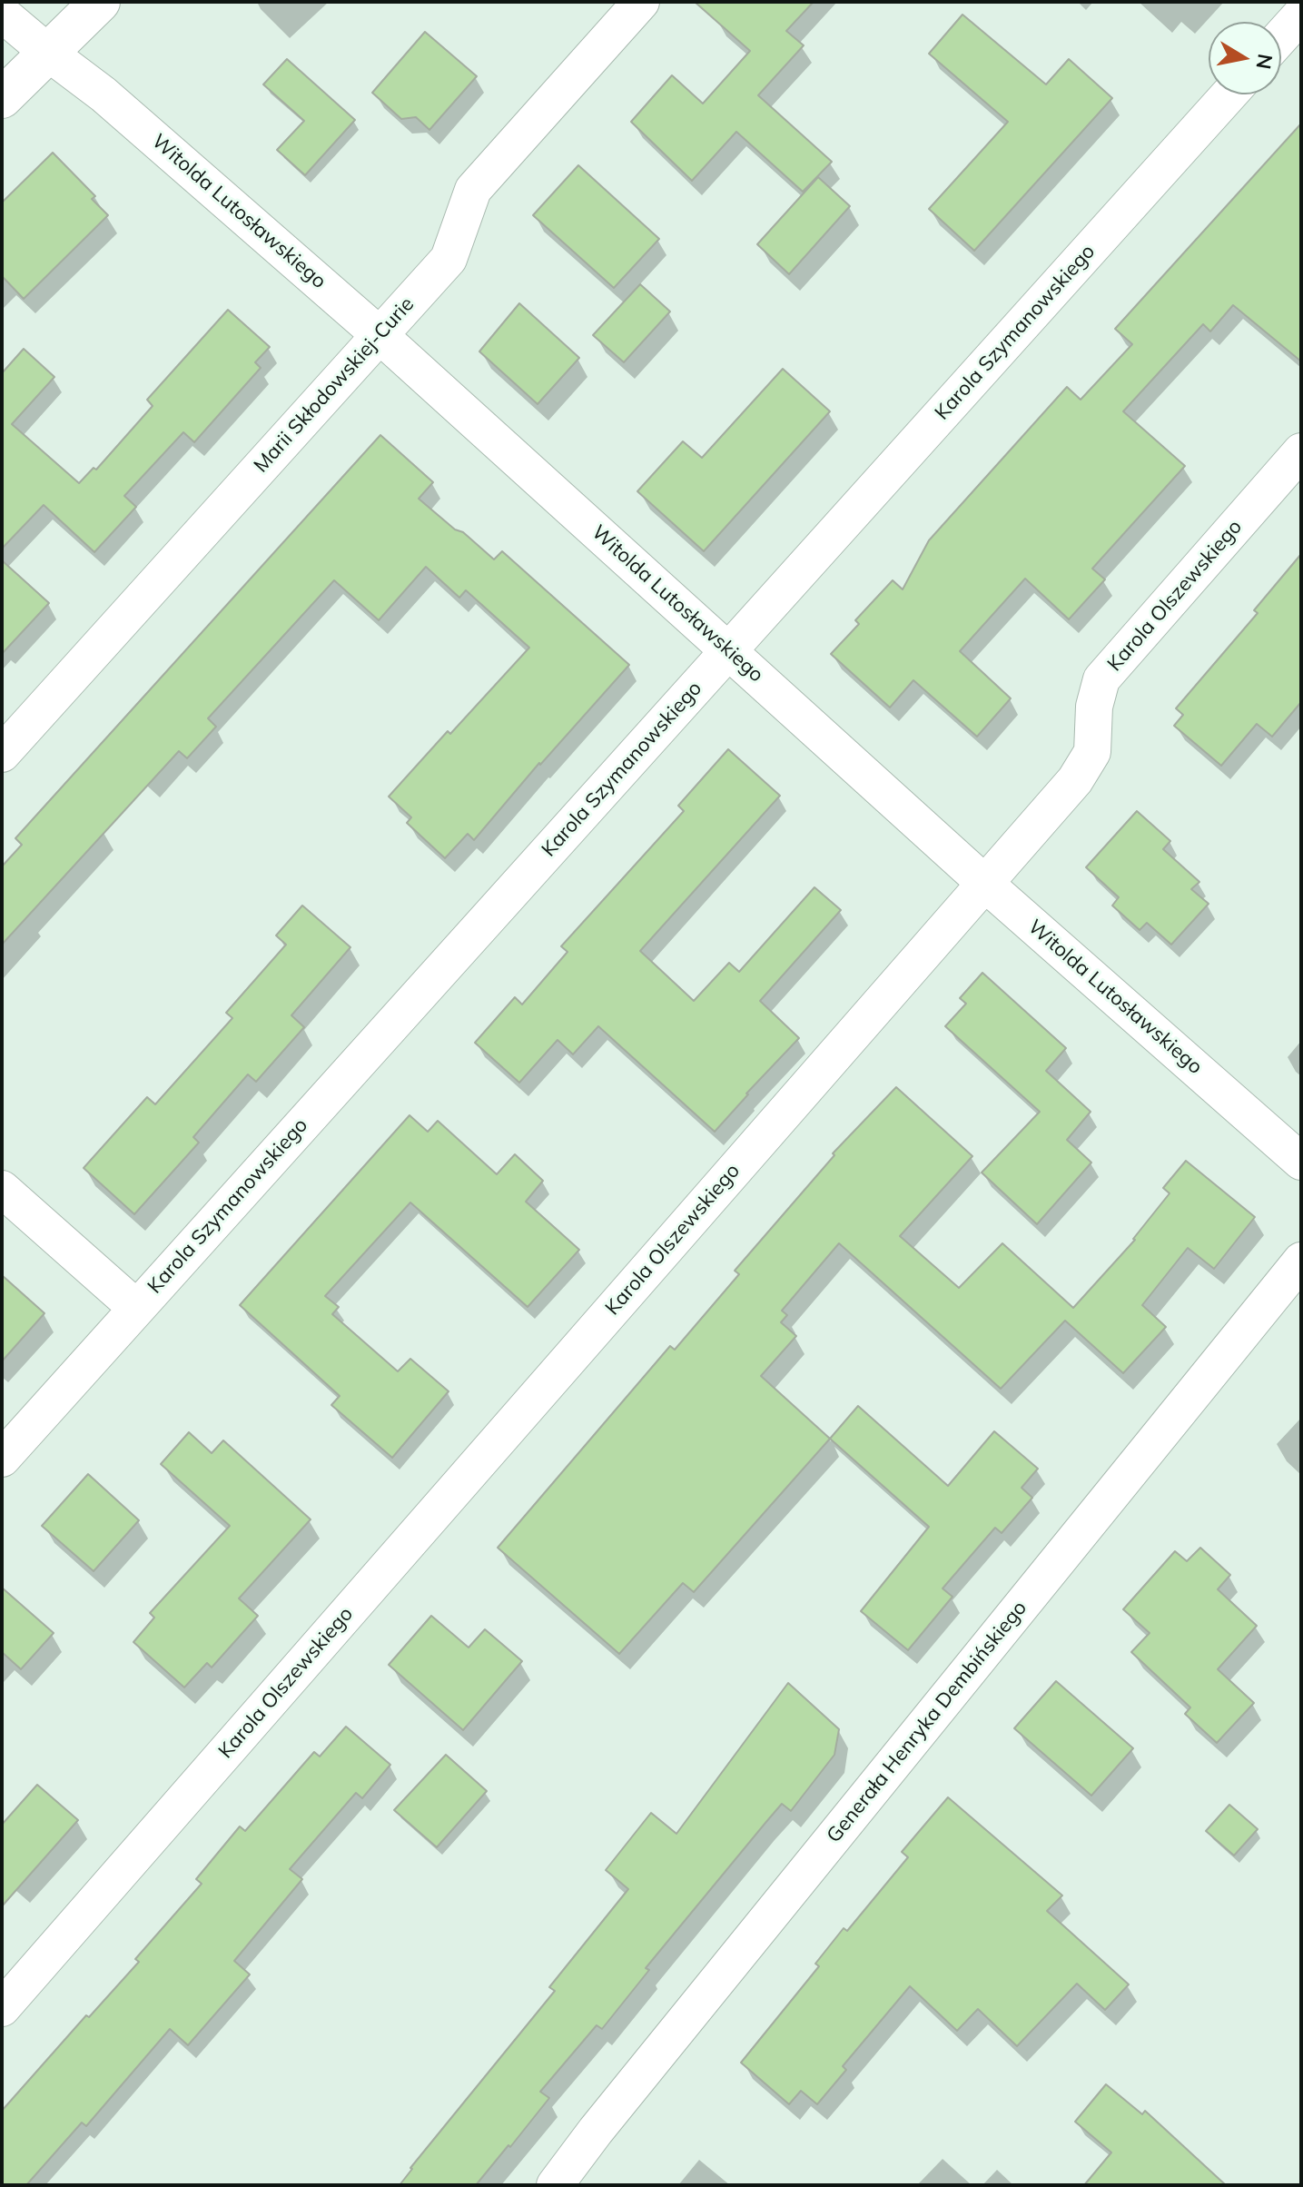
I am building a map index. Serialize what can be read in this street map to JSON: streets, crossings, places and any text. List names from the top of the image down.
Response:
{
  "streets": {
    "street": [
      "Witolda Lutosławskiego",
      "Karola Szymanowskiego",
      "Marii Skłodowskiej-Curie",
      "Karola Olszewskiego",
      "Generała Henryka Dembińskiego"
    ]
  },
  "crossings": [
    ["Witolda Lutosławskiego", "Karola Szymanowskiego"],
    ["Witolda Lutosławskiego", "Marii Skłodowskiej-Curie"],
    ["Witolda Lutosławskiego", "Karola Olszewskiego"]
  ],
  "north": "right"
}
